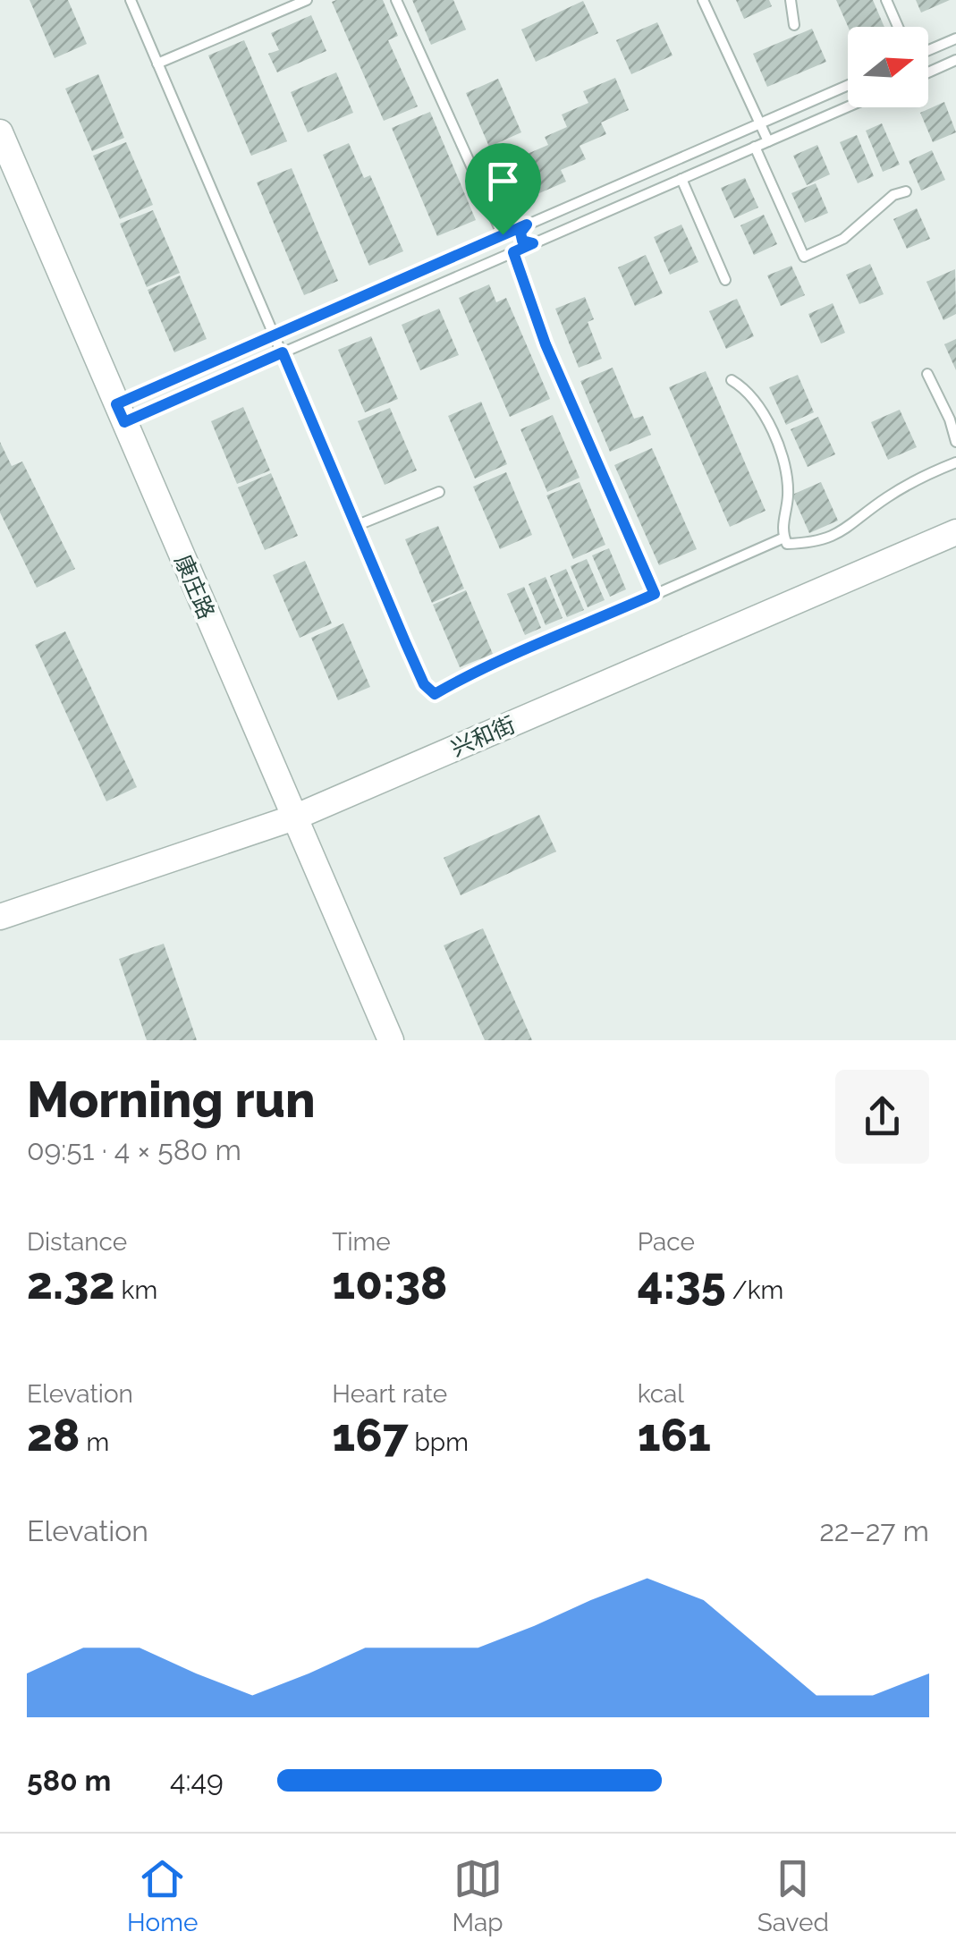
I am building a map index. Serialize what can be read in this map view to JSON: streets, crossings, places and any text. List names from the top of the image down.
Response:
{
  "streets": {
    "street": ["康庄路", "兴和街"]
  },
  "crossings": [
    ["康庄路", "兴和街"]
  ],
  "north": "right",
  "page": {
    "heading": ["Morning run", "09:51 · 4 × 580 m"],
    "stats": [
      ["Distance", "2.32 km"],
      ["Time", "10:38"],
      ["Pace", "4:35 /km"],
      ["Elevation", "28 m"],
      ["Heart rate", "167 bpm"],
      ["kcal", "161"]
    ],
    "chart": ["Elevation", "22–27 m"],
    "list": [
      {
        "name": "580 m",
        "note": "4:49"
      }
    ],
    "tabs": ["Home", "Map", "Saved"]
  }
}
